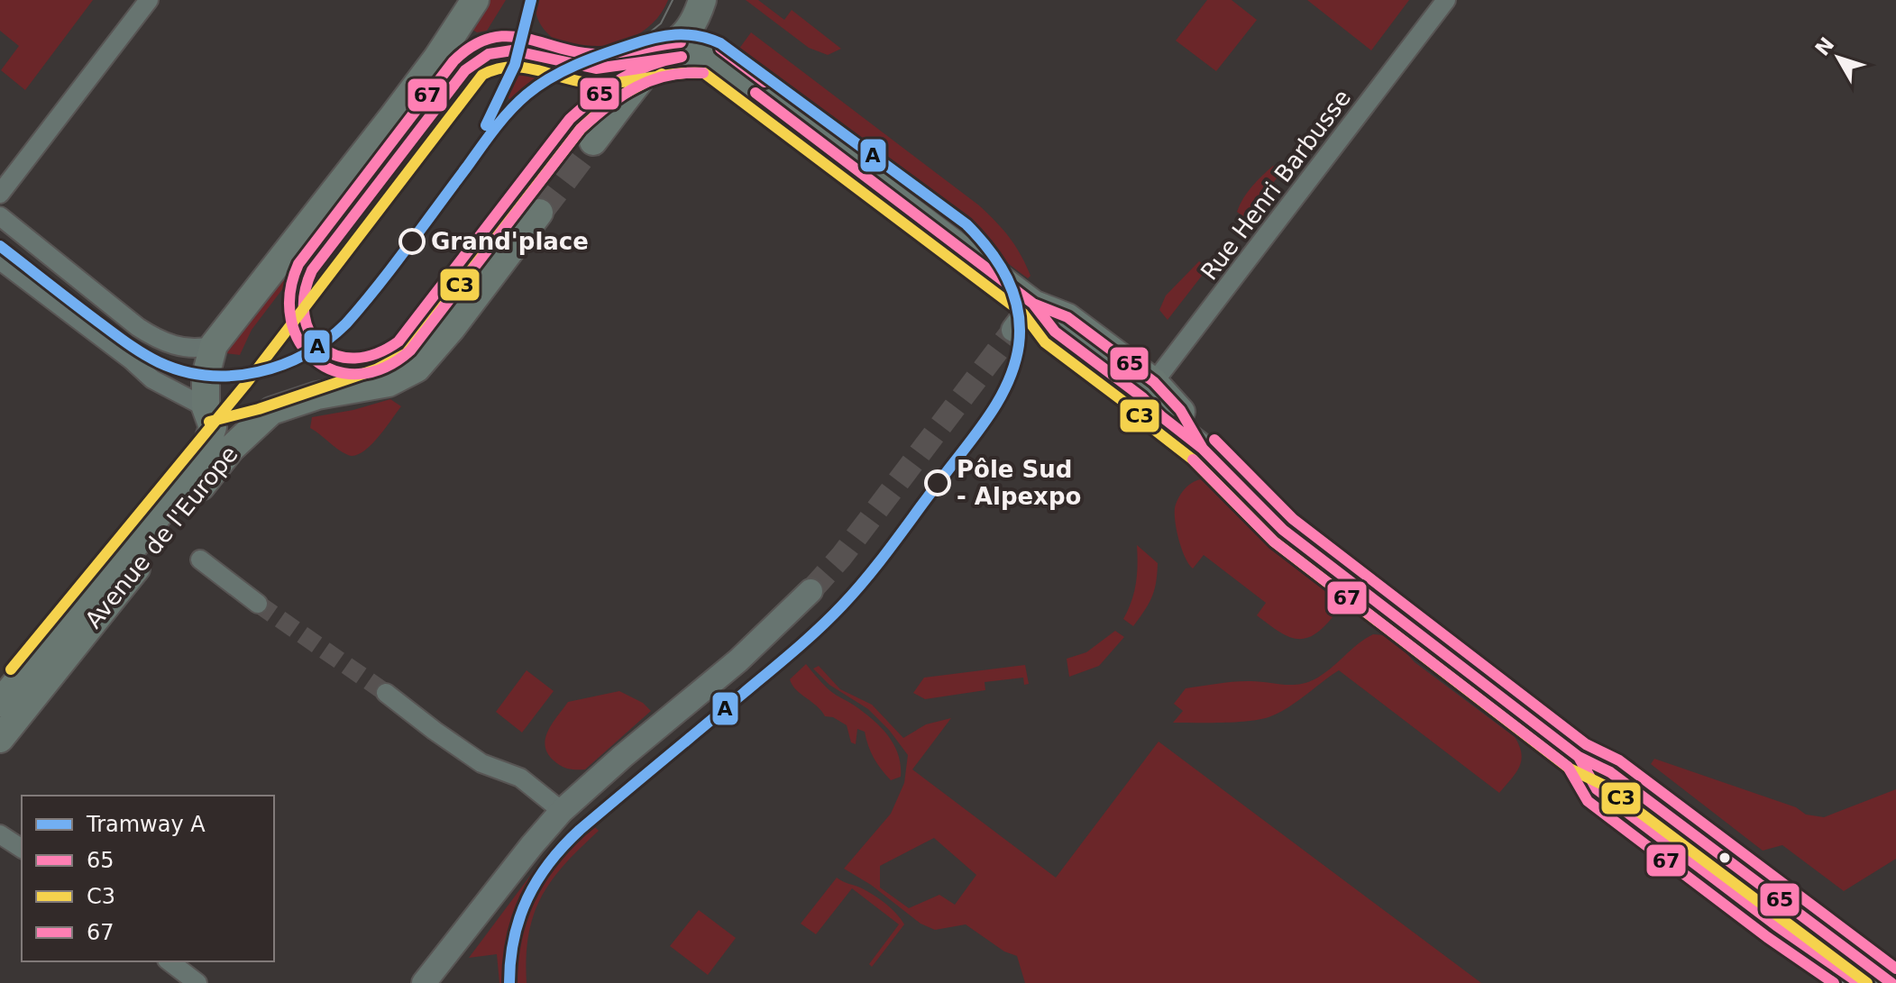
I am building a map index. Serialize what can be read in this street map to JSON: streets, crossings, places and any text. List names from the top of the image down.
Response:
{
  "streets": {
    "main road": ["Avenue de l'Europe"],
    "street": ["Rue Henri Barbusse"]
  },
  "places": ["Grand'place", "Pôle Sud - Alpexpo"],
  "lines": [
    "tram line A",
    "transit line 67",
    "transit line 65",
    "transit line C3"
  ],
  "legend": [
    "Tramway A",
    "65",
    "C3",
    "67"
  ],
  "north": "top left"
}
